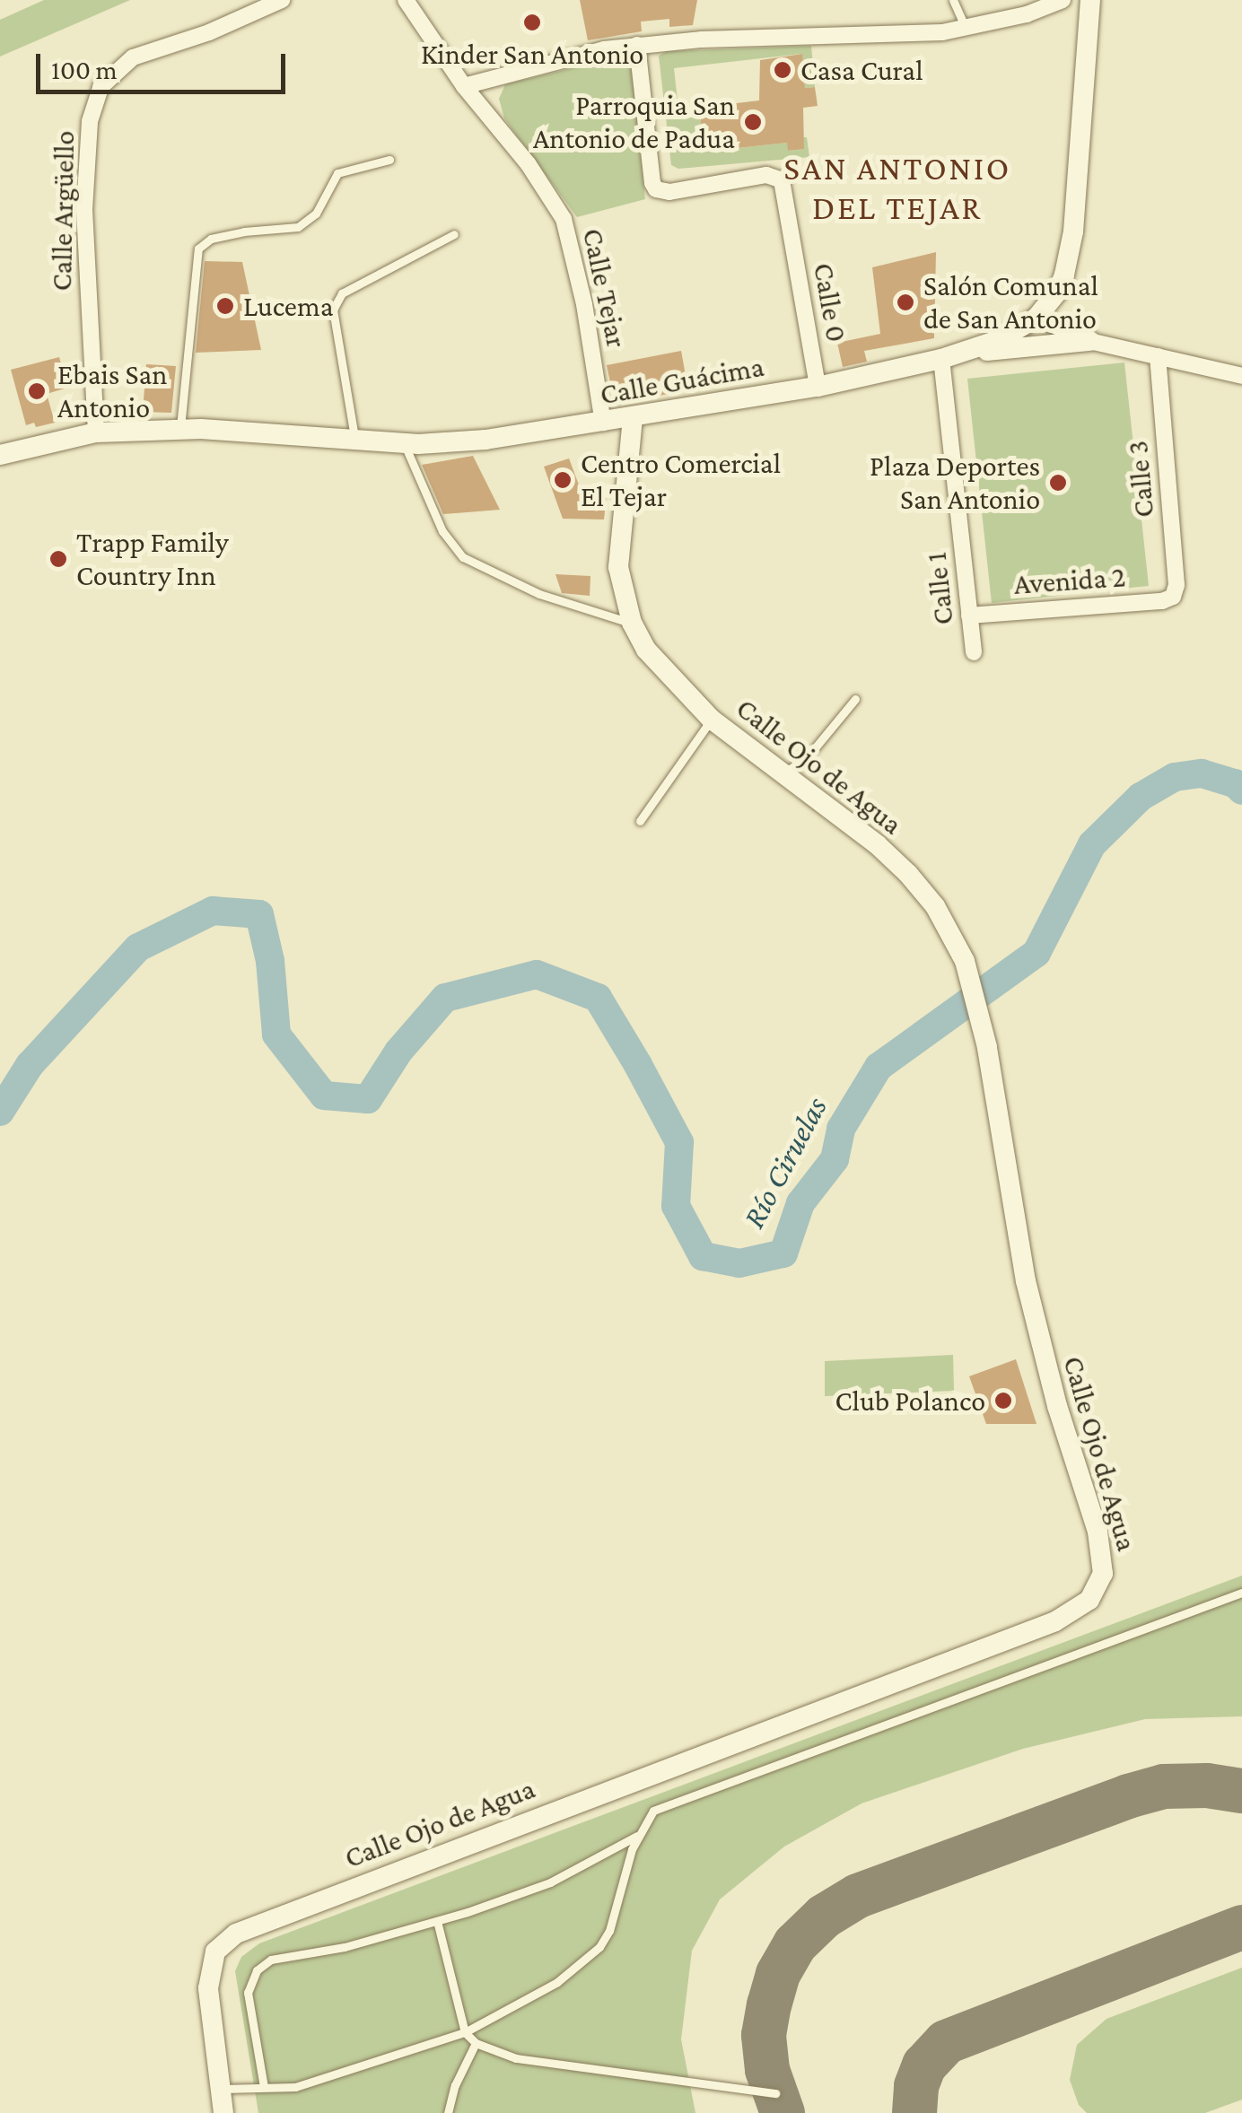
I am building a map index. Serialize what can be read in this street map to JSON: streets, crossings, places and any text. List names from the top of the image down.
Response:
{
  "streets": {
    "main road": ["Calle Guácima", "Calle Ojo de Agua"],
    "street": [
      "Calle Argüello",
      "Calle Tejar",
      "Calle 0",
      "Calle 3",
      "Avenida 2",
      "Calle 1"
    ]
  },
  "crossings": [
    ["Calle Argüello", "Calle Guácima"],
    ["Calle Tejar", "Calle Guácima"],
    ["Calle 0", "Calle Guácima"],
    ["Calle Guácima", "Calle 1"],
    ["Calle Guácima", "Calle Ojo de Agua"],
    ["Calle 3", "Avenida 2"],
    ["Avenida 2", "Calle 1"]
  ],
  "districts": ["SAN ANTONIO DEL TEJAR"],
  "water": ["Río Ciruelas"],
  "places": [
    "Kinder San Antonio",
    "Casa Cural",
    "Parroquia San Antonio de Padua",
    "Salón Comunal de San Antonio",
    "Lucema",
    "Ebais San Antonio",
    "Centro Comercial El Tejar",
    "Plaza Deportes San Antonio",
    "Trapp Family Country Inn",
    "Club Polanco"
  ],
  "scale_bar": "100 m"
}
